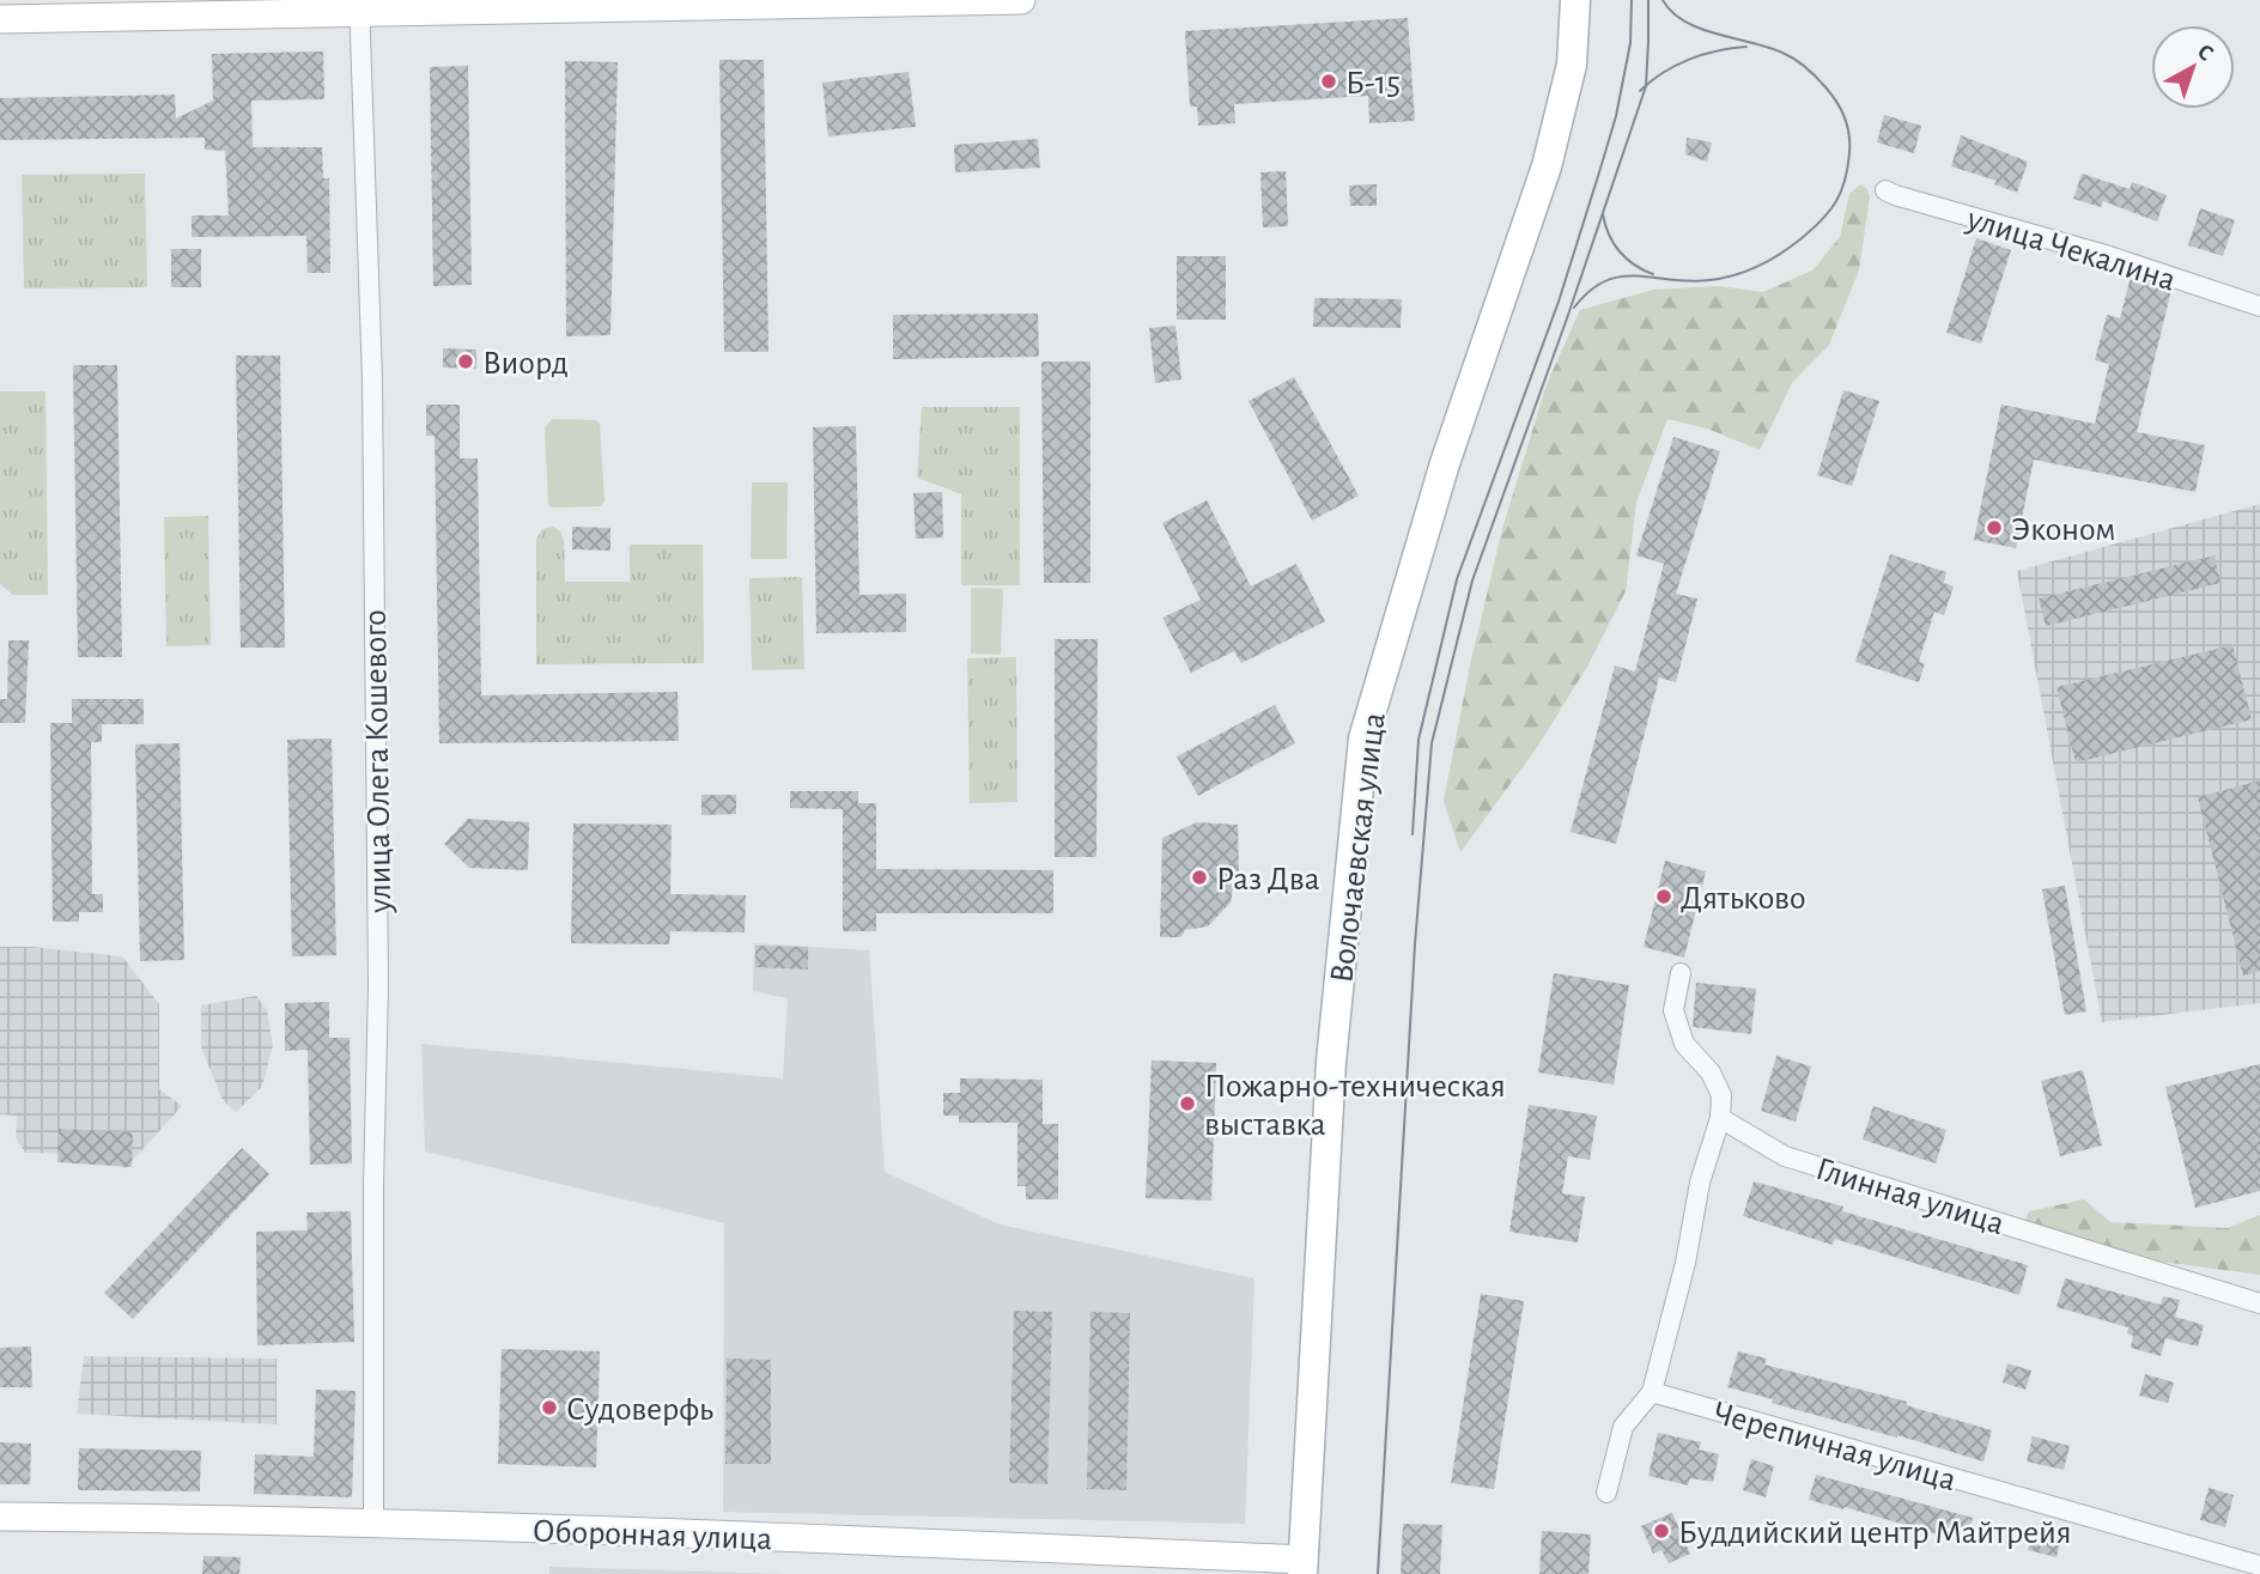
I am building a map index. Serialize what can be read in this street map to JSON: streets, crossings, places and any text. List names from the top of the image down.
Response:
{
  "streets": {
    "main road": ["Волочаевская улица"],
    "street": [
      "улица Чекалина",
      "улица Олега Кошевого",
      "Глинная улица",
      "Черепичная улица",
      "Оборонная улица"
    ]
  },
  "crossings": [
    ["улица Олега Кошевого", "Оборонная улица"],
    ["Волочаевская улица", "Оборонная улица"]
  ],
  "places": [
    "Б-15",
    "Виорд",
    "Эконом",
    "Раз Два",
    "Дятьково",
    "Пожарно-техническая выставка",
    "Судоверфь",
    "Буддийский центр Майтрейя"
  ],
  "north": "top right"
}
